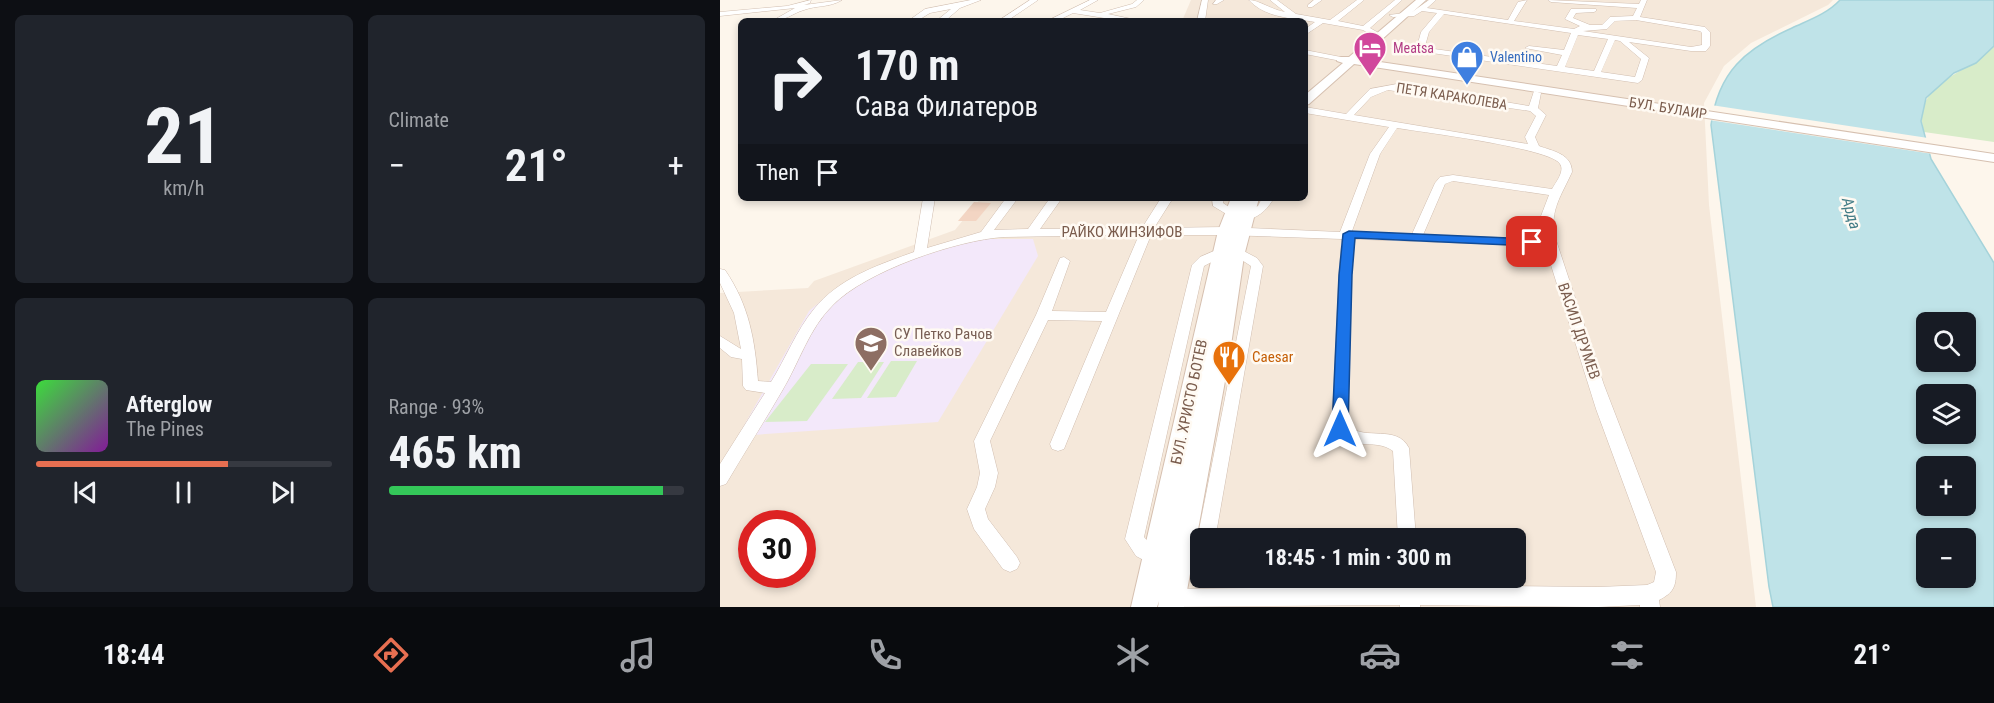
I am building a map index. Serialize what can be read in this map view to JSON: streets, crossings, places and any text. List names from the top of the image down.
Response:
{
  "streets": {
    "main road": ["БУЛ. БУЛАИР", "БУЛ. ХРИСТО БОТЕВ"],
    "street": ["ПЕТЯ КАРАКОЛЕВА", "РАЙКО ЖИНЗИФОВ", "ВАСИЛ ДРУМЕВ"]
  },
  "crossings": [
    ["ПЕТЯ КАРАКОЛЕВА", "ВАСИЛ ДРУМЕВ"],
    ["РАЙКО ЖИНЗИФОВ", "ВАСИЛ ДРУМЕВ"],
    ["РАЙКО ЖИНЗИФОВ", "БУЛ. ХРИСТО БОТЕВ"]
  ],
  "water": ["Арда"],
  "places": {
    "hotel": ["Meatsa"],
    "shop": ["Valentino"],
    "school or university": ["СУ Петко Рачов Славейков"],
    "restaurant": ["Caesar"]
  },
  "page": {
    "tile": [
      ["21", "km/h"],
      "Climate",
      ["Range · 93%", "465 km"]
    ],
    "turn": ["170 m", "Сава Филатеров"],
    "heat": ["−", "21°", "+"],
    "then": "Then",
    "map_buttons": ["+", "−"],
    "song": ["Afterglow", "The Pines"],
    "limit": "30",
    "trip": "18:45 · 1 min · 300 m",
    "tabs": ["18:44", "21°"]
  }
}
